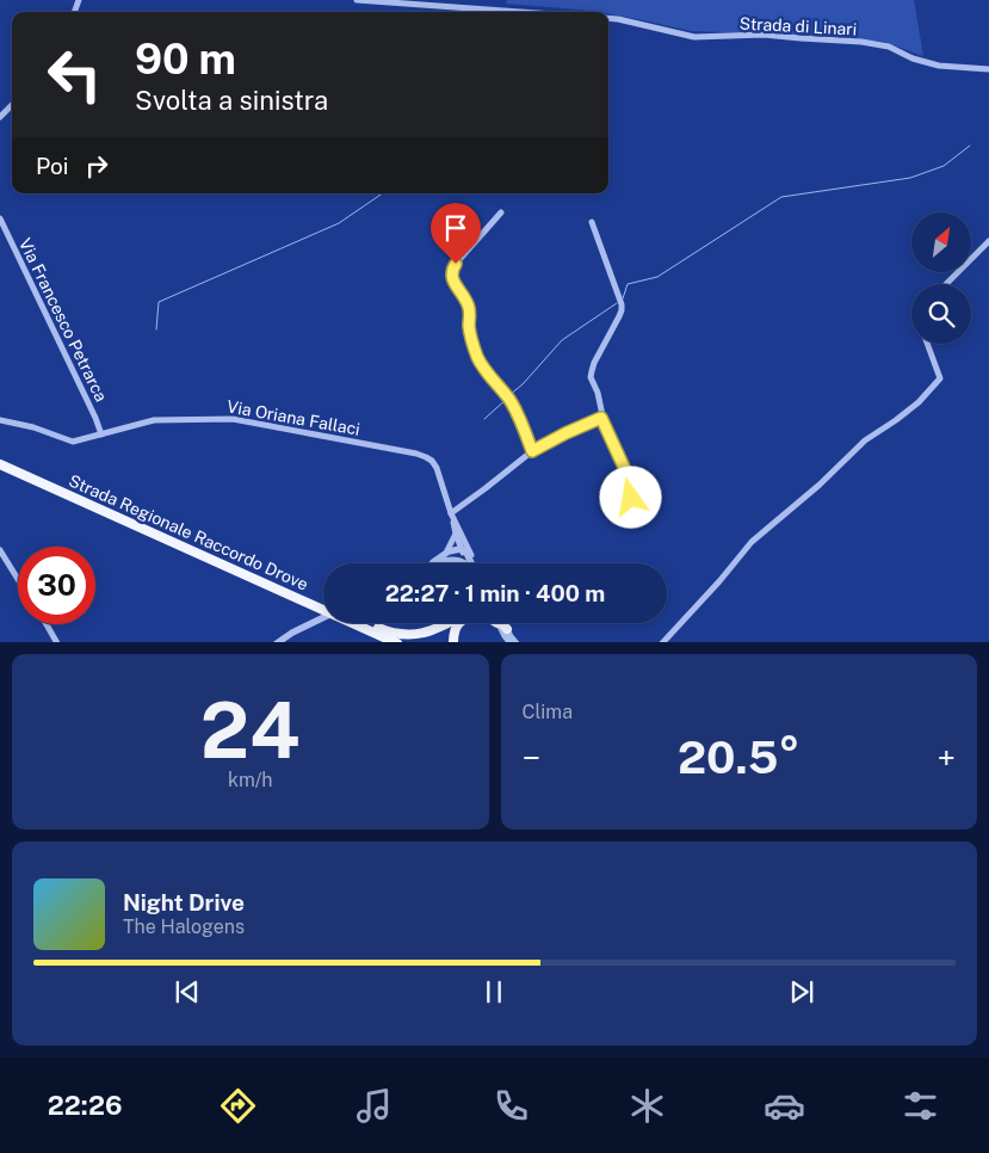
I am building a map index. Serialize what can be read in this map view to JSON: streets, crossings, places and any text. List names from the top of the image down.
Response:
{
  "streets": {
    "main road": ["Strada Regionale Raccordo Drove"],
    "street": ["Strada di Linari", "Via Francesco Petrarca", "Via Oriana Fallaci"]
  },
  "crossings": [
    ["Via Francesco Petrarca", "Via Oriana Fallaci"]
  ],
  "north": "top right",
  "page": {
    "turn": ["90 m", "Svolta a sinistra"],
    "then": "Poi",
    "limit": "30",
    "trip": "22:27 · 1 min · 400 m",
    "tile": [
      ["24", "km/h"],
      "Clima"
    ],
    "heat": ["−", "20.5°", "+"],
    "song": ["Night Drive", "The Halogens"],
    "tabs": "22:26"
  }
}
